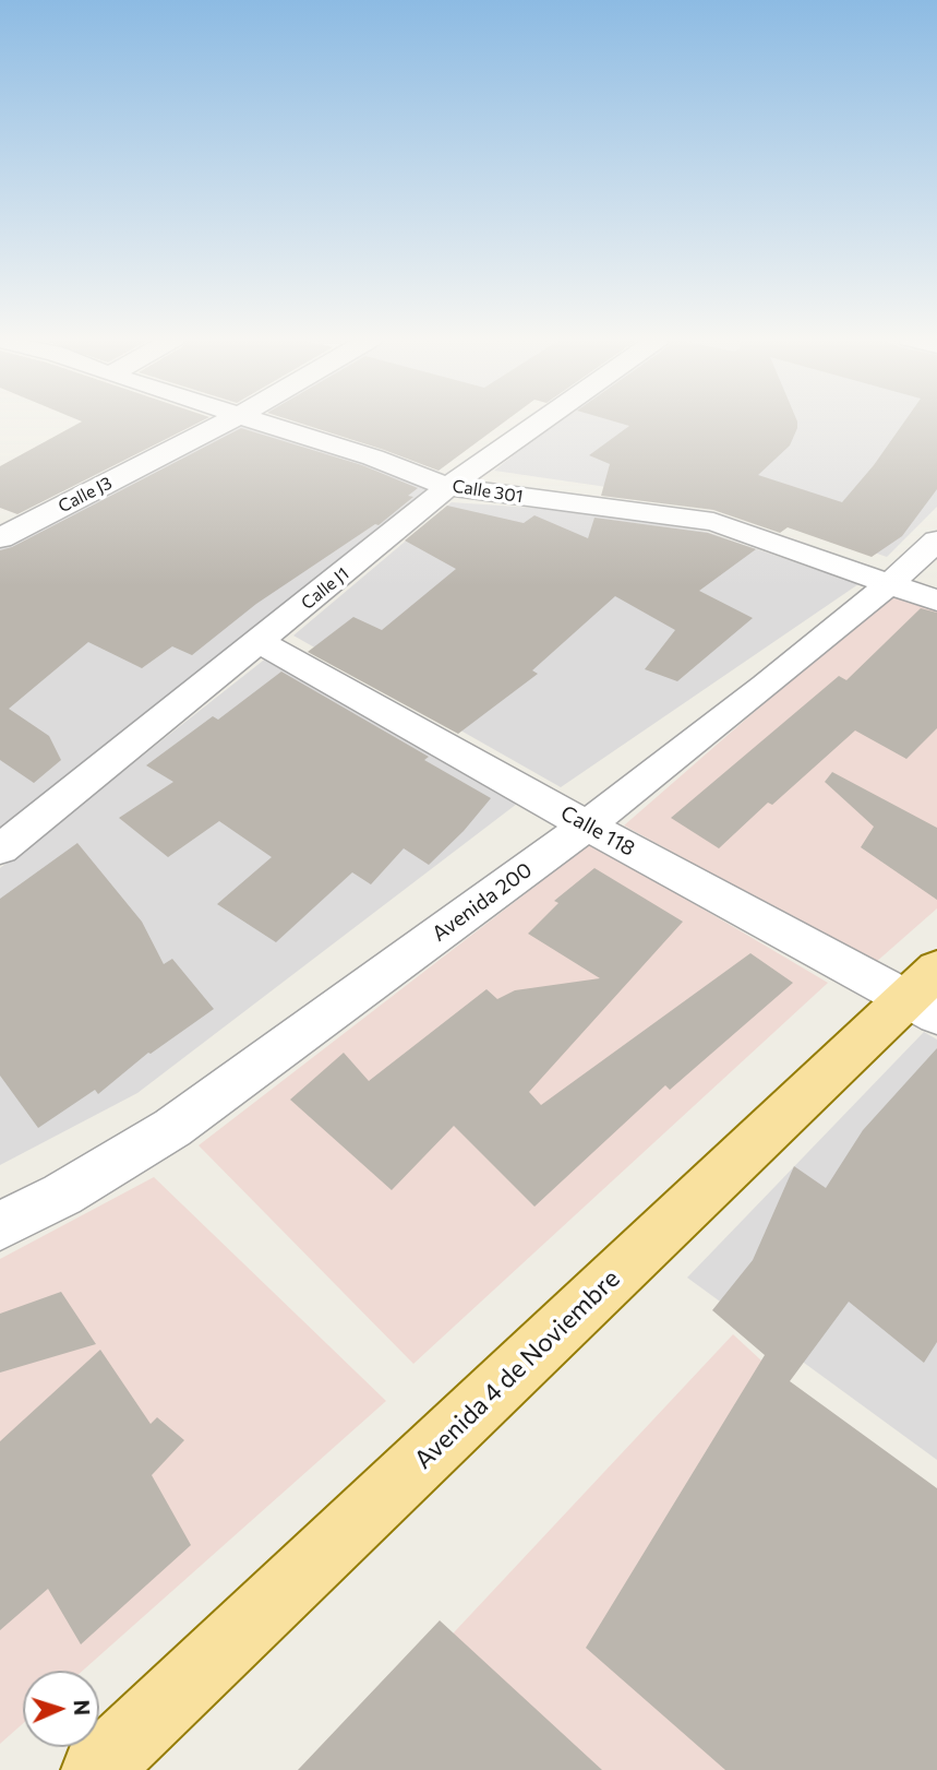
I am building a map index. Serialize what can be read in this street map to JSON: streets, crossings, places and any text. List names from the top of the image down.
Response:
{
  "streets": {
    "main road": ["Avenida 4 de Noviembre"],
    "street": [
      "Calle 301",
      "Calle J3",
      "Calle J1",
      "Calle 118",
      "Avenida 200"
    ]
  },
  "crossings": [
    ["Calle 301", "Calle J1"],
    ["Calle 301", "Avenida 200"],
    ["Calle J1", "Calle 118"],
    ["Calle 118", "Avenida 200"],
    ["Calle 118", "Avenida 4 de Noviembre"]
  ],
  "north": "right"
}
